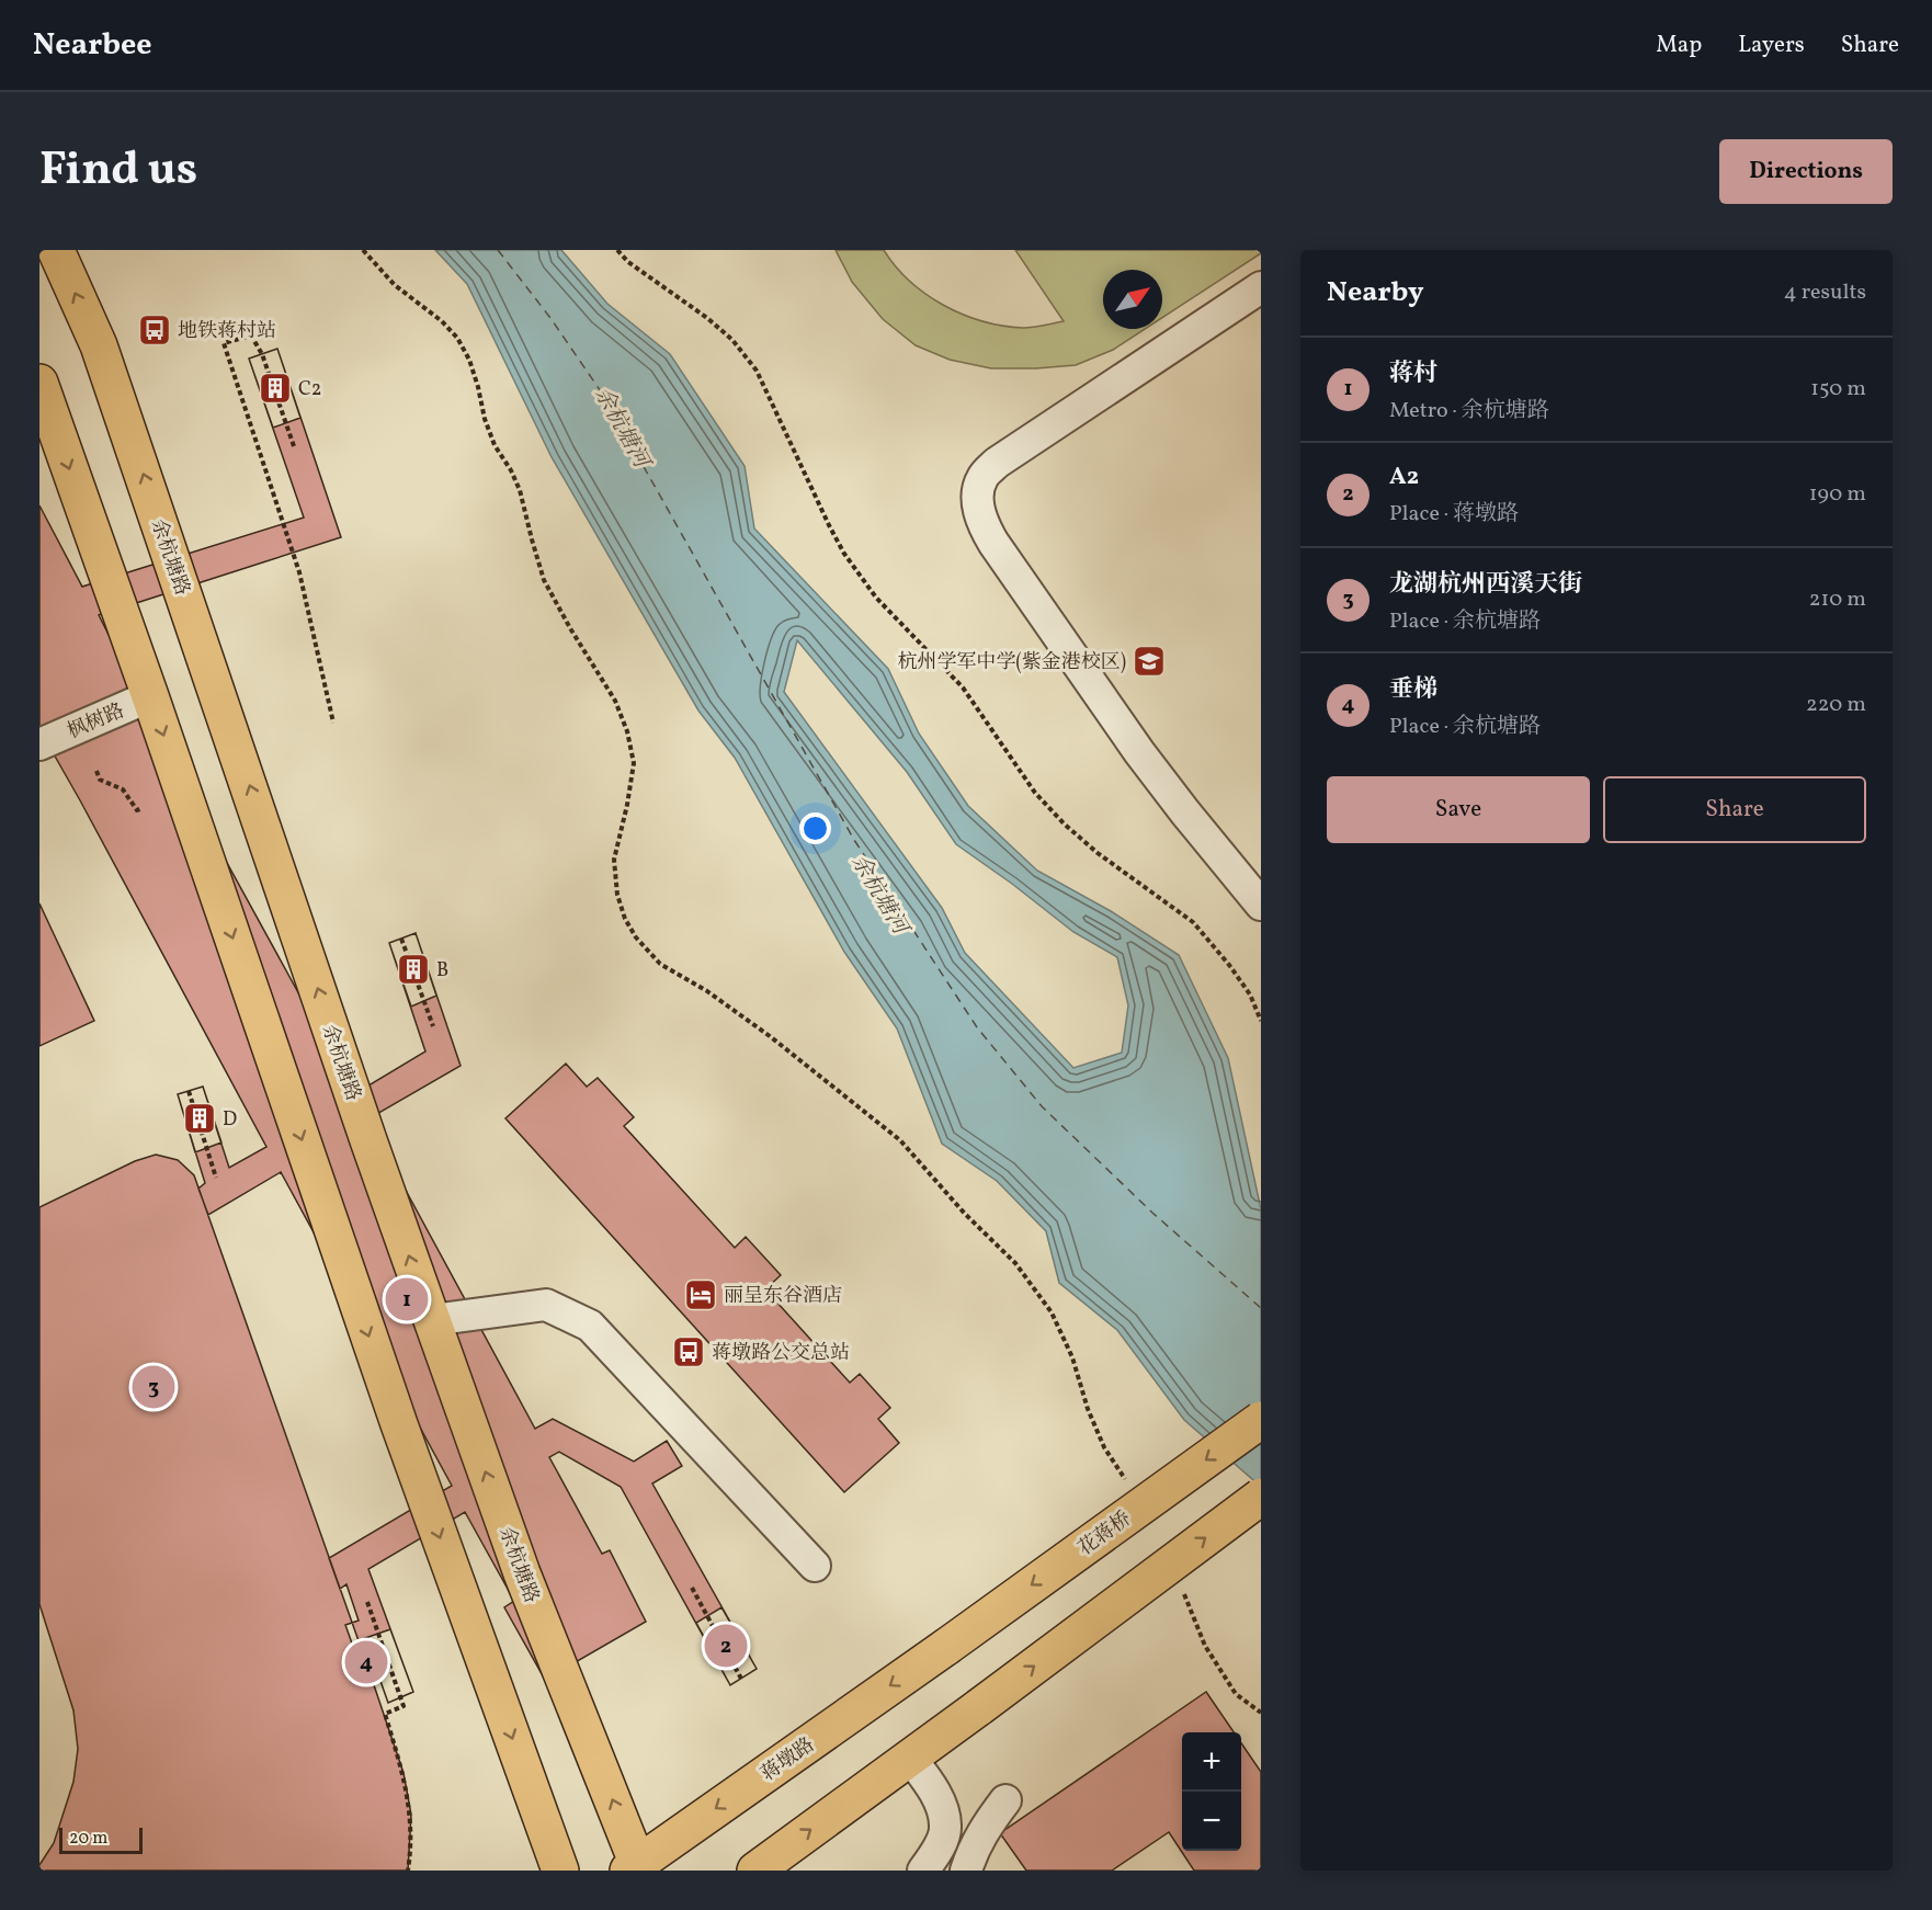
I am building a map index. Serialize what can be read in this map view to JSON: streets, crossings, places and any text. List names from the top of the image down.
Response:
{
  "streets": {
    "main road": ["余杭塘路", "花蒋桥", "蒋墩路"],
    "street": ["枫树路"]
  },
  "crossings": [
    ["余杭塘路", "蒋墩路"],
    ["花蒋桥", "蒋墩路"]
  ],
  "water": ["余杭塘河"],
  "places": {
    "bus stop": ["地铁蒋村站", "蒋墩路公交总站"],
    "building": ["C2", "B", "D"],
    "school or university": ["杭州学军中学(紫金港校区)"],
    "hotel": ["丽呈东谷酒店"]
  },
  "scale_bar": "20 m",
  "north": "top right",
  "page": {
    "header": "Nearbee",
    "nav": ["Map", "Layers", "Share"],
    "title": "Find us",
    "buttons": [
      "Directions",
      ["Save", "Share"]
    ],
    "heading": ["Nearby", "4 results"],
    "list": [
      {
        "mark": "1",
        "name": "蒋村",
        "note": "Metro · 余杭塘路",
        "value": "150 m"
      },
      {
        "mark": "2",
        "name": "A2",
        "note": "Place · 蒋墩路",
        "value": "190 m"
      },
      {
        "mark": "3",
        "name": "龙湖杭州西溪天街",
        "note": "Place · 余杭塘路",
        "value": "210 m"
      },
      {
        "mark": "4",
        "name": "垂梯",
        "note": "Place · 余杭塘路",
        "value": "220 m"
      }
    ],
    "pins": [
      "1",
      "3",
      "2",
      "4"
    ],
    "map_buttons": ["+", "−"],
    "scale": "20 m"
  }
}
